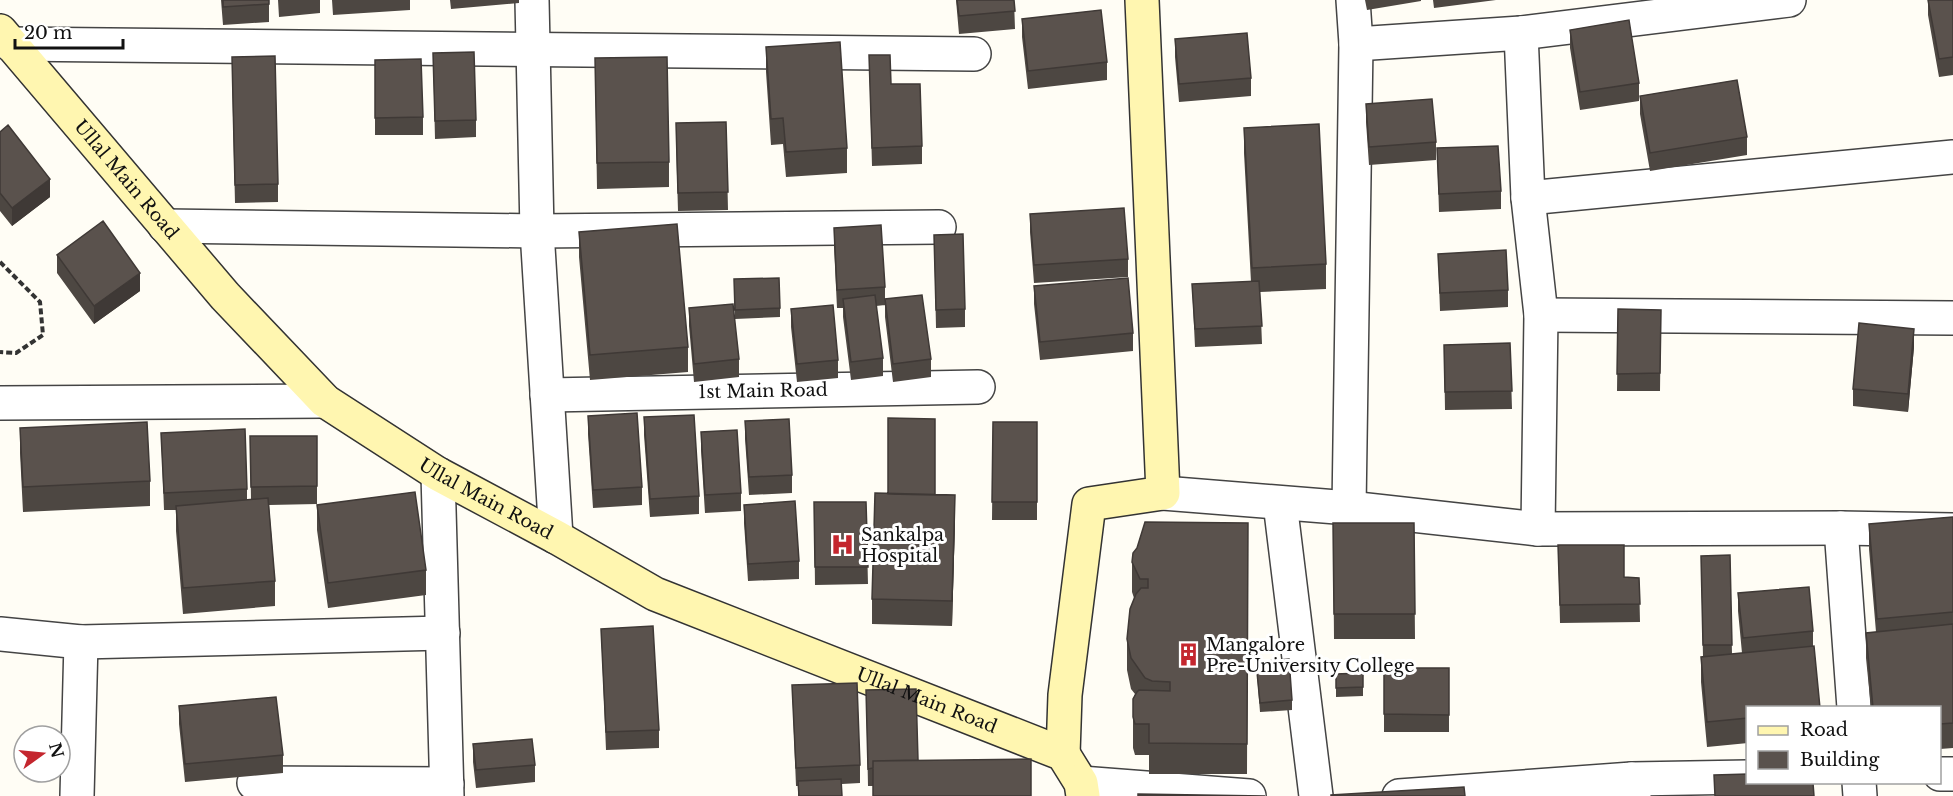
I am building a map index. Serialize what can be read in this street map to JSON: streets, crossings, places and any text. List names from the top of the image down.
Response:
{
  "streets": {
    "main road": ["Ullal Main Road"],
    "street": ["1st Main Road"]
  },
  "places": {
    "hospital": ["Sankalpa Hospital"],
    "building": ["Mangalore Pre-University College"]
  },
  "legend": ["Road", "Building"],
  "scale_bar": "20 m",
  "north": "right"
}
